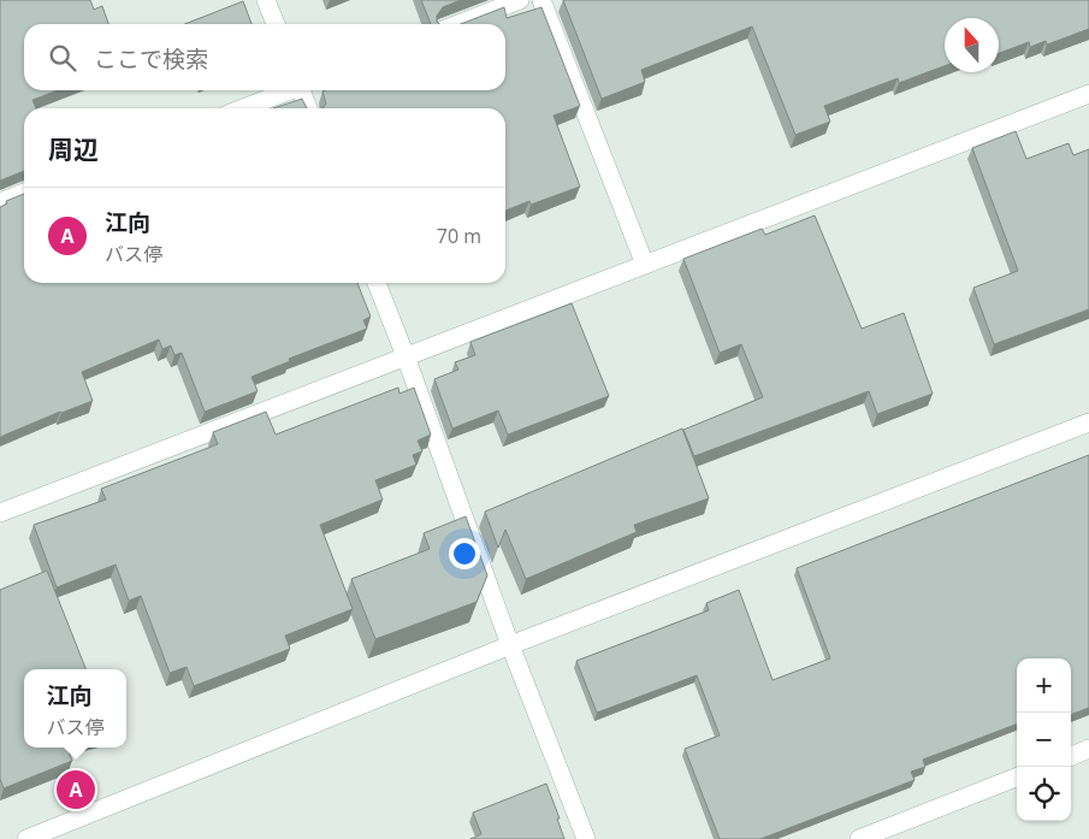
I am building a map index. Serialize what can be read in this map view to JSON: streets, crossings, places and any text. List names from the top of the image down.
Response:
{
  "north": "top",
  "page": {
    "search": "ここで検索",
    "heading": "周辺",
    "list": [
      {
        "mark": "A",
        "name": "江向",
        "note": "バス停",
        "value": "70 m"
      }
    ],
    "map_buttons": ["+", "−"],
    "popup": ["江向", "バス停"],
    "pins": "A"
  }
}
